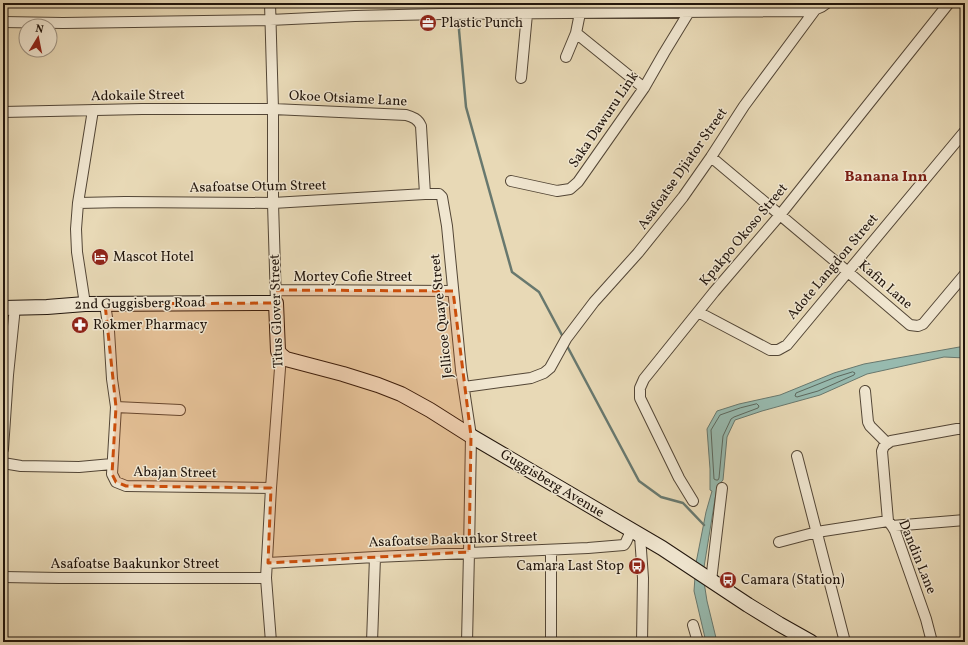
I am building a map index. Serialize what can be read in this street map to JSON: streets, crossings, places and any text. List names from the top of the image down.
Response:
{
  "streets": {
    "main road": ["2nd Guggisberg Road", "Titus Glover Street", "Guggisberg Avenue"],
    "street": [
      "Adokaile Street",
      "Okoe Otsiame Lane",
      "Saka Dawuru Link",
      "Asafoatse Djiator Street",
      "Asafoatse Otum Street",
      "Kpakpo Okoso Street",
      "Adote Langdon Street",
      "Mortey Cofie Street",
      "Kafin Lane",
      "Jellicoe Quaye Street",
      "Abajan Street",
      "Asafoatse Baakunkor Street",
      "Dandin Lane"
    ]
  },
  "crossings": [
    ["Adokaile Street", "Okoe Otsiame Lane"],
    ["Adokaile Street", "Titus Glover Street"],
    ["Okoe Otsiame Lane", "Asafoatse Otum Street"],
    ["Okoe Otsiame Lane", "Titus Glover Street"],
    ["Asafoatse Djiator Street", "Kafin Lane"],
    ["Asafoatse Djiator Street", "Jellicoe Quaye Street"],
    ["Asafoatse Otum Street", "Titus Glover Street"],
    ["Asafoatse Otum Street", "Jellicoe Quaye Street"],
    ["Kpakpo Okoso Street", "Adote Langdon Street"],
    ["Kpakpo Okoso Street", "Kafin Lane"],
    ["Adote Langdon Street", "Kafin Lane"],
    ["Mortey Cofie Street", "2nd Guggisberg Road"],
    ["Mortey Cofie Street", "Titus Glover Street"],
    ["Mortey Cofie Street", "Jellicoe Quaye Street"],
    ["2nd Guggisberg Road", "Titus Glover Street"],
    ["2nd Guggisberg Road", "Abajan Street"],
    ["Titus Glover Street", "Abajan Street"],
    ["Titus Glover Street", "Guggisberg Avenue"],
    ["Titus Glover Street", "Asafoatse Baakunkor Street"],
    ["Jellicoe Quaye Street", "Guggisberg Avenue"],
    ["Jellicoe Quaye Street", "Asafoatse Baakunkor Street"],
    ["Guggisberg Avenue", "Asafoatse Baakunkor Street"]
  ],
  "districts": ["Banana Inn"],
  "places": {
    "office": ["Plastic Punch"],
    "hotel": ["Mascot Hotel"],
    "pharmacy": ["Rokmer Pharmacy"],
    "bus stop": ["Camara Last Stop", "Camara (Station)"]
  },
  "north": "top"
}
